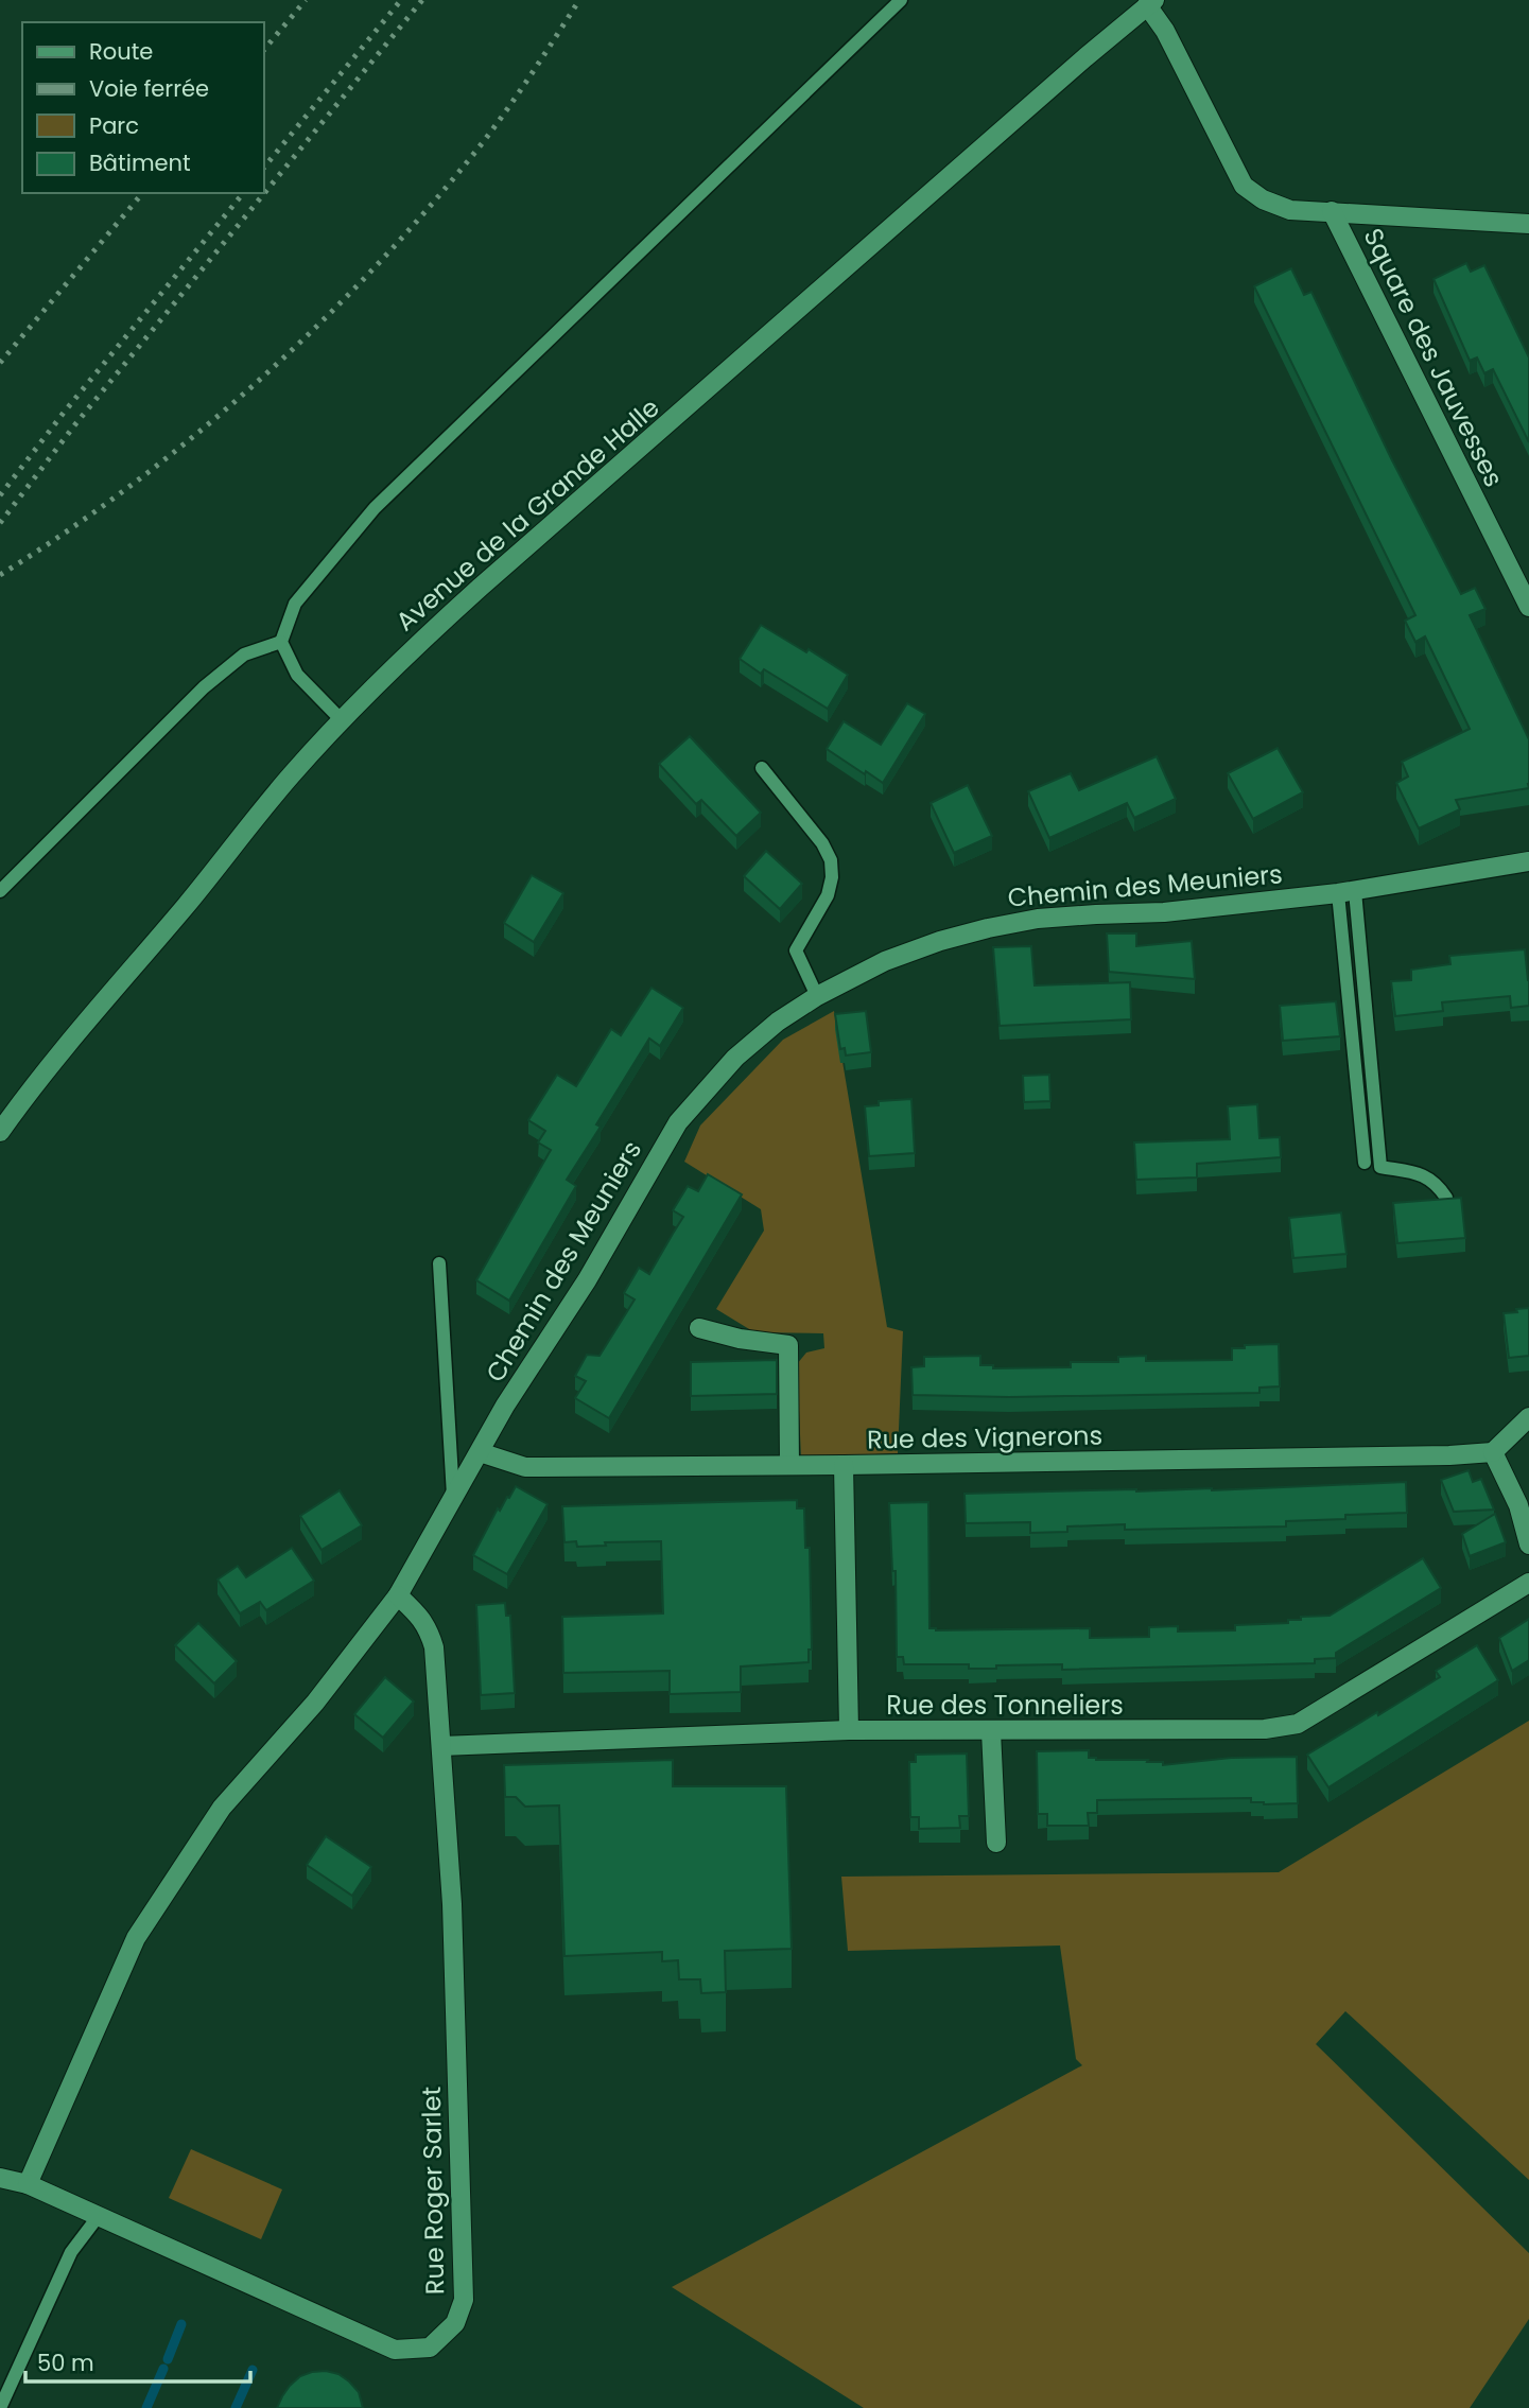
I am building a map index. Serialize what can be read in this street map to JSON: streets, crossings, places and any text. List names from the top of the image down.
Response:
{
  "streets": {
    "street": [
      "Square des Jauvesses",
      "Avenue de la Grande Halle",
      "Chemin des Meuniers",
      "Rue des Vignerons",
      "Rue des Tonneliers",
      "Rue Roger Sarlet"
    ]
  },
  "crossings": [
    ["Chemin des Meuniers", "Rue des Vignerons"],
    ["Chemin des Meuniers", "Rue Roger Sarlet"],
    ["Rue des Tonneliers", "Rue Roger Sarlet"]
  ],
  "legend": [
    "Route",
    "Voie ferrée",
    "Parc",
    "Bâtiment"
  ],
  "scale_bar": "50 m"
}
